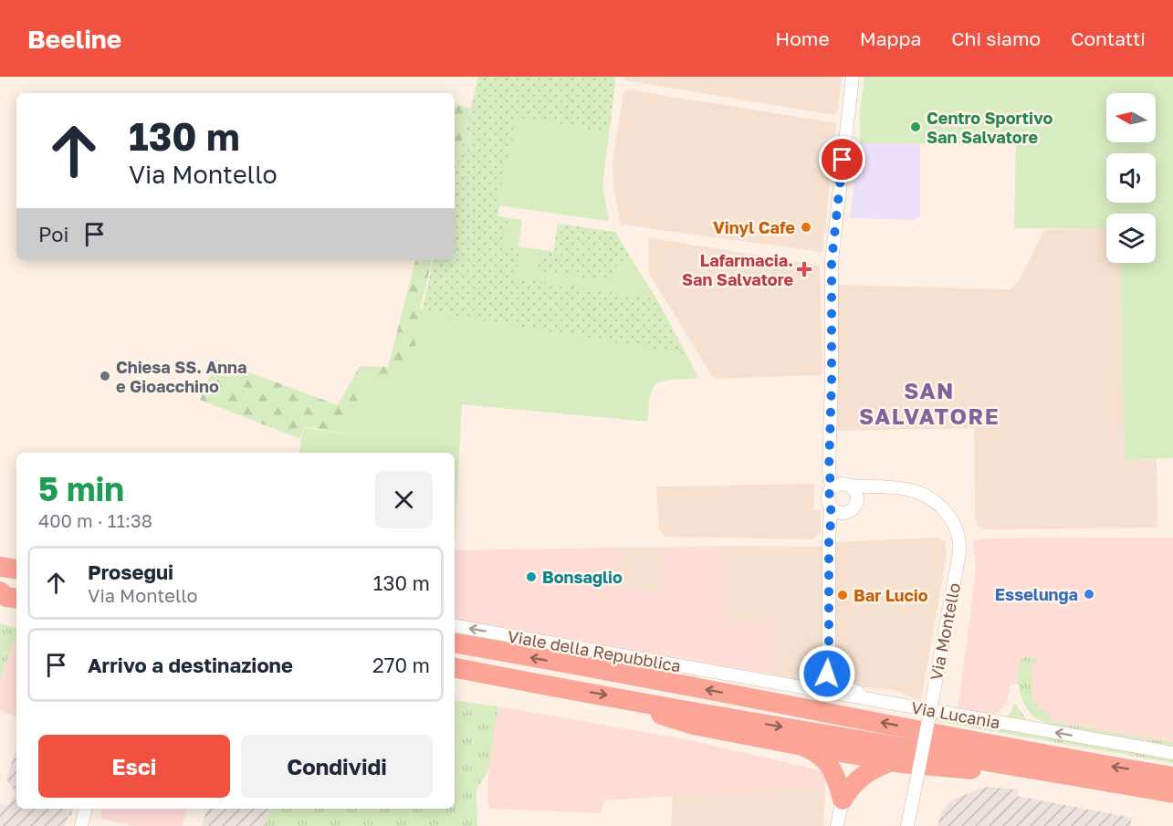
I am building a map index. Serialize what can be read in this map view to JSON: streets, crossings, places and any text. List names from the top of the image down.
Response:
{
  "streets": {
    "street": ["Via Montello", "Viale della Repubblica", "Via Lucania"]
  },
  "crossings": [
    ["Viale della Repubblica", "Via Lucania"]
  ],
  "one_way": ["Viale della Repubblica", "Via Lucania"],
  "districts": ["SAN SALVATORE"],
  "places": {
    "other": [
      "Centro Sportivo San Salvatore",
      "Vinyl Cafe",
      "Chiesa SS. Anna e Gioacchino",
      "Bonsaglio",
      "Esselunga",
      "Bar Lucio"
    ],
    "health": ["Lafarmacia. San Salvatore"]
  },
  "north": "left",
  "page": {
    "header": "Beeline",
    "nav": [
      "Home",
      "Mappa",
      "Chi siamo",
      "Contatti"
    ],
    "turn": ["130 m", "Via Montello"],
    "then": "Poi",
    "heading": ["5 min", "400 m · 11:38"],
    "list": [
      {
        "name": "Prosegui",
        "note": "Via Montello",
        "value": "130 m"
      },
      {
        "name": "Arrivo a destinazione",
        "value": "270 m"
      }
    ],
    "buttons": ["Esci", "Condividi"]
  }
}
